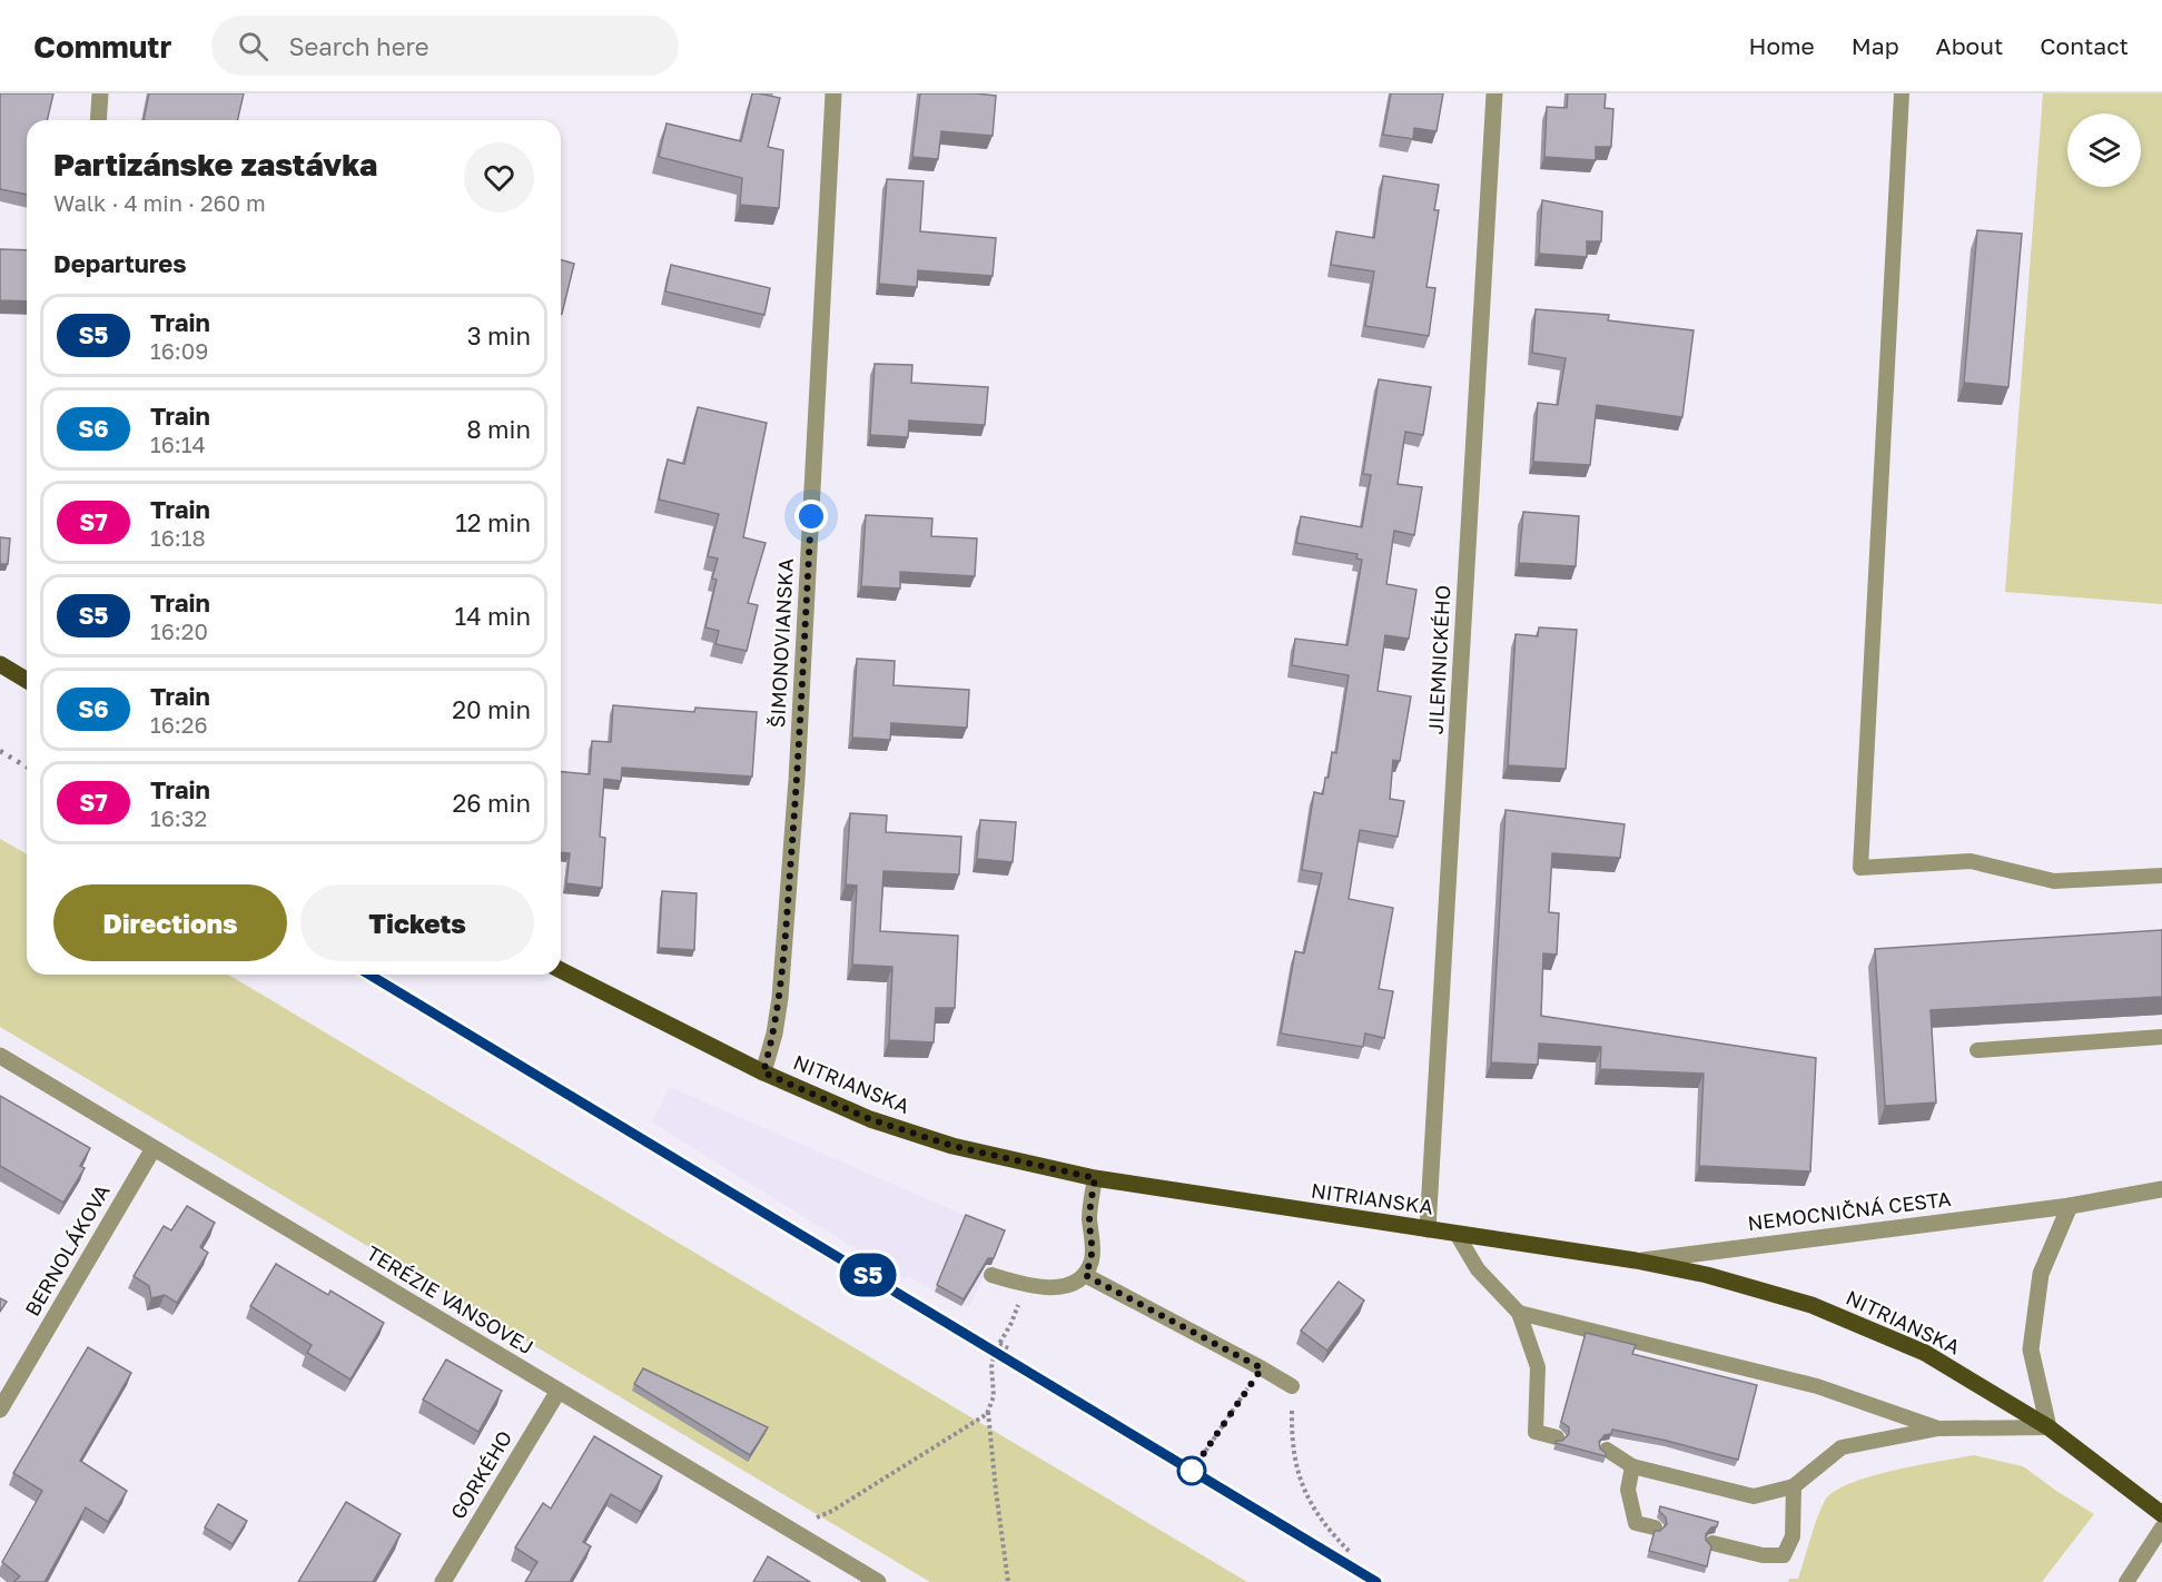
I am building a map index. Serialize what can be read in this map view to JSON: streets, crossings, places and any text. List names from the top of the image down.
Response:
{
  "streets": {
    "main road": ["NITRIANSKA"],
    "street": [
      "ŠIMONOVIANSKA",
      "JILEMNICKÉHO",
      "NEMOCNIČNÁ CESTA",
      "BERNOLÁKOVA",
      "TERÉZIE VANSOVEJ",
      "GORKÉHO"
    ]
  },
  "crossings": [
    ["ŠIMONOVIANSKA", "NITRIANSKA"],
    ["JILEMNICKÉHO", "NITRIANSKA"],
    ["NITRIANSKA", "NEMOCNIČNÁ CESTA"],
    ["BERNOLÁKOVA", "TERÉZIE VANSOVEJ"],
    ["TERÉZIE VANSOVEJ", "GORKÉHO"]
  ],
  "page": {
    "header": "Commutr",
    "search": "Search here",
    "nav": [
      "Home",
      "Map",
      "About",
      "Contact"
    ],
    "on_map": "S5",
    "heading": [
      ["Partizánske zastávka", "Walk · 4 min · 260 m"],
      "Departures"
    ],
    "list": [
      {
        "mark": "S5",
        "name": "Train",
        "note": "16:09",
        "value": "3 min"
      },
      {
        "mark": "S6",
        "name": "Train",
        "note": "16:14",
        "value": "8 min"
      },
      {
        "mark": "S7",
        "name": "Train",
        "note": "16:18",
        "value": "12 min"
      },
      {
        "mark": "S5",
        "name": "Train",
        "note": "16:20",
        "value": "14 min"
      },
      {
        "mark": "S6",
        "name": "Train",
        "note": "16:26",
        "value": "20 min"
      },
      {
        "mark": "S7",
        "name": "Train",
        "note": "16:32",
        "value": "26 min"
      }
    ],
    "buttons": ["Directions", "Tickets"]
  }
}
